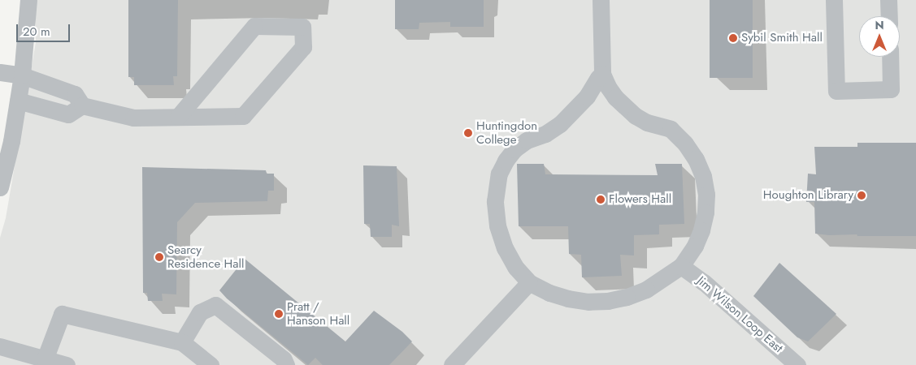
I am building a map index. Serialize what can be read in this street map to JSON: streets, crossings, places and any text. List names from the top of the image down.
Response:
{
  "streets": {
    "street": ["Jim Wilson Loop East"]
  },
  "places": [
    "Sybil Smith Hall",
    "Huntingdon College",
    "Houghton Library",
    "Flowers Hall",
    "Searcy Residence Hall",
    "Pratt / Hanson Hall"
  ],
  "scale_bar": "20 m",
  "north": "top"
}
